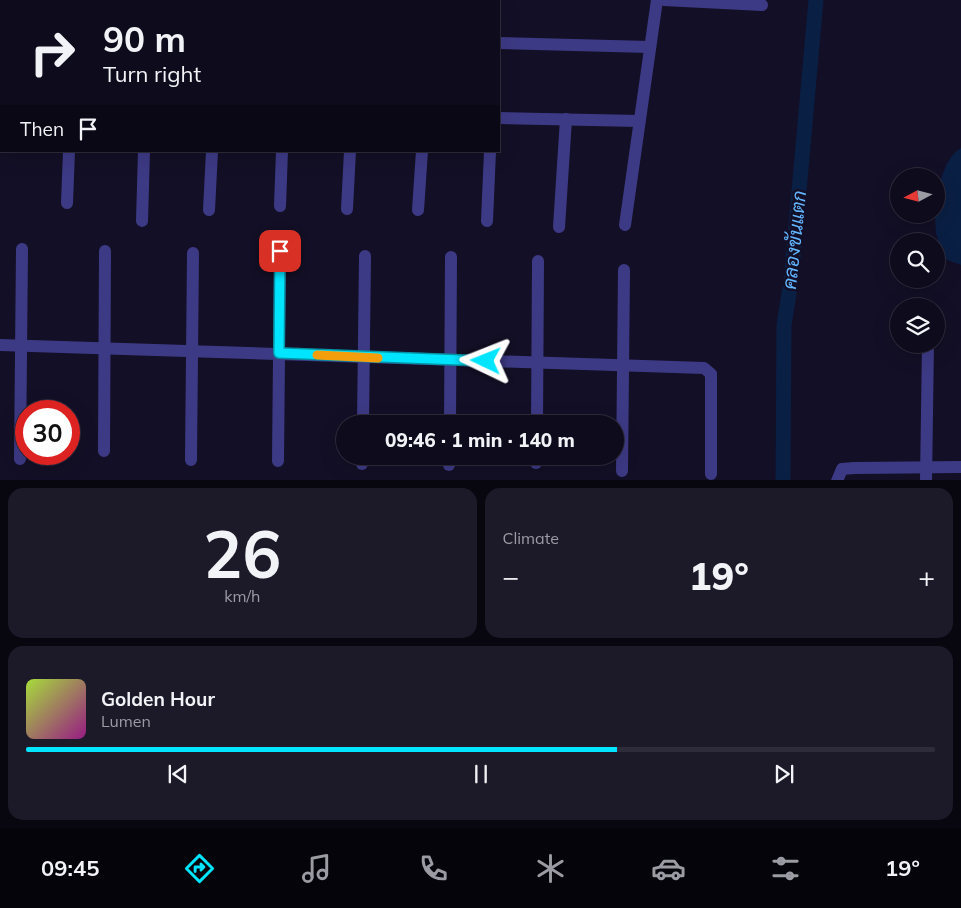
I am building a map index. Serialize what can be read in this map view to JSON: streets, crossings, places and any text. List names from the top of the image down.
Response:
{
  "water": ["คลองขันแตก"],
  "north": "left",
  "page": {
    "turn": ["90 m", "Turn right"],
    "then": "Then",
    "limit": "30",
    "trip": "09:46 · 1 min · 140 m",
    "tile": [
      ["26", "km/h"],
      "Climate"
    ],
    "heat": ["−", "19°", "+"],
    "song": ["Golden Hour", "Lumen"],
    "tabs": ["09:45", "19°"]
  }
}
